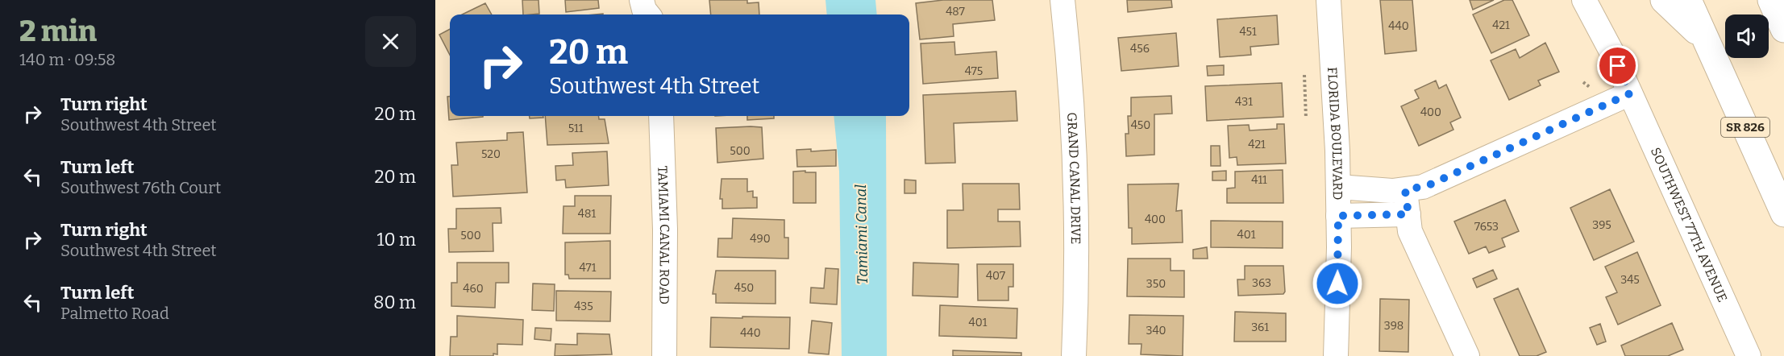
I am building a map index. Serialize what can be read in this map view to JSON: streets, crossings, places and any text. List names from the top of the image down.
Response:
{
  "streets": {
    "highway": ["SR 826"],
    "street": [
      "FLORIDA BOULEVARD",
      "GRAND CANAL DRIVE",
      "SOUTHWEST 77TH AVENUE",
      "TAMIAMI CANAL ROAD"
    ]
  },
  "water": ["Tamiami Canal"],
  "house_numbers": [
    "487",
    "421",
    "440",
    "451",
    "456",
    "475",
    "431",
    "400",
    "450",
    "511",
    "421",
    "500",
    "520",
    "411",
    "481",
    "400",
    "395",
    "7653",
    "401",
    "500",
    "490",
    "471",
    "407",
    "345",
    "363",
    "350",
    "450",
    "460",
    "435",
    "401",
    "398",
    "361",
    "340",
    "440"
  ],
  "page": {
    "heading": ["2 min", "140 m · 09:58"],
    "turn": ["20 m", "Southwest 4th Street"],
    "list": [
      {
        "name": "Turn right",
        "note": "Southwest 4th Street",
        "value": "20 m"
      },
      {
        "name": "Turn left",
        "note": "Southwest 76th Court",
        "value": "20 m"
      },
      {
        "name": "Turn right",
        "note": "Southwest 4th Street",
        "value": "10 m"
      },
      {
        "name": "Turn left",
        "note": "Palmetto Road",
        "value": "80 m"
      }
    ]
  }
}
